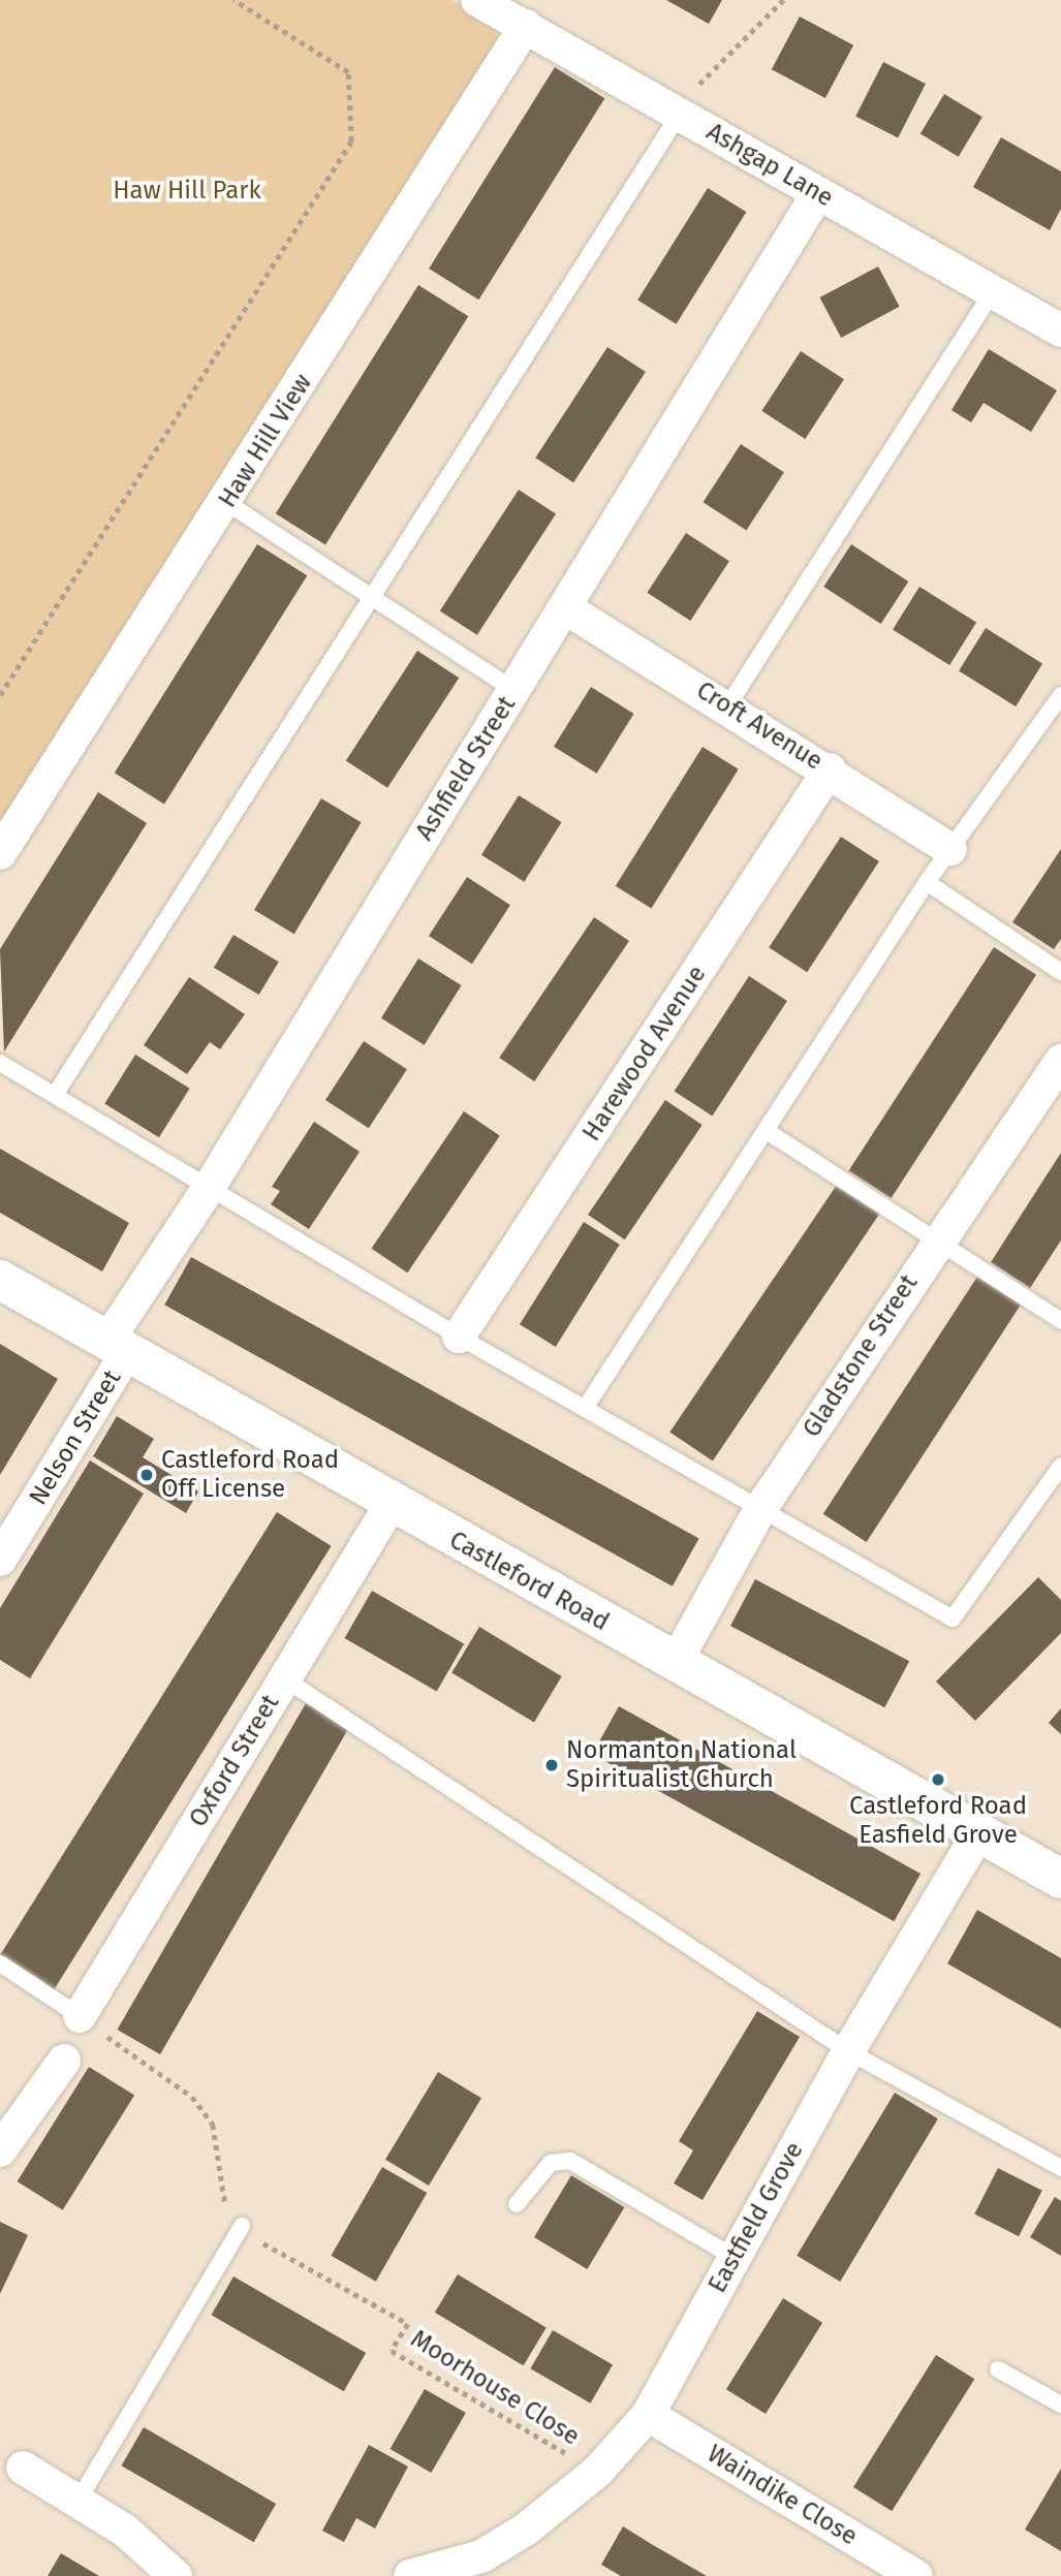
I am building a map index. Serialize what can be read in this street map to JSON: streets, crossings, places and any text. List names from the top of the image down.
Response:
{
  "streets": {
    "street": [
      "Ashgap Lane",
      "Haw Hill View",
      "Croft Avenue",
      "Ashfield Street",
      "Harewood Avenue",
      "Gladstone Street",
      "Nelson Street",
      "Castleford Road",
      "Oxford Street",
      "Eastfield Grove",
      "Waindike Close"
    ],
    "path": ["Moorhouse Close"]
  },
  "crossings": [
    ["Ashgap Lane", "Haw Hill View"],
    ["Ashgap Lane", "Ashfield Street"],
    ["Croft Avenue", "Ashfield Street"],
    ["Croft Avenue", "Harewood Avenue"],
    ["Ashfield Street", "Nelson Street"],
    ["Ashfield Street", "Castleford Road"],
    ["Gladstone Street", "Castleford Road"],
    ["Nelson Street", "Castleford Road"],
    ["Castleford Road", "Oxford Street"],
    ["Castleford Road", "Eastfield Grove"],
    ["Oxford Street", "Moorhouse Close"],
    ["Eastfield Grove", "Moorhouse Close"],
    ["Eastfield Grove", "Waindike Close"]
  ],
  "parks": ["Haw Hill Park"],
  "places": ["Castleford Road Off License", "Normanton National Spiritualist Church", "Castleford Road Easfield Grove"]
}
